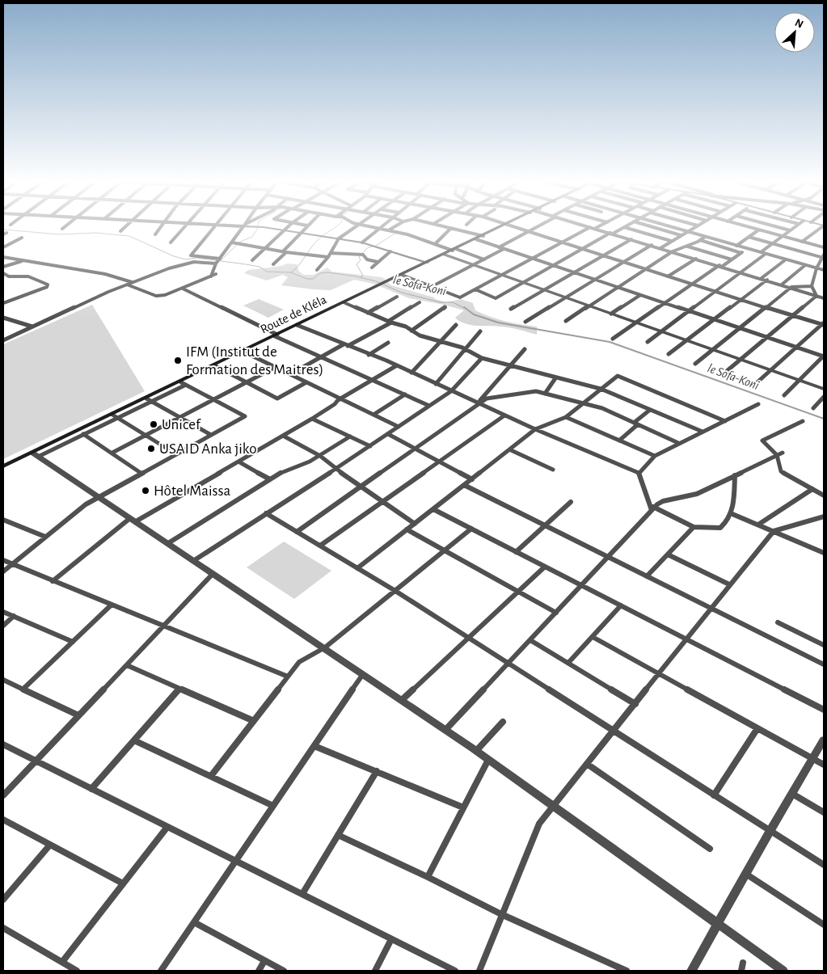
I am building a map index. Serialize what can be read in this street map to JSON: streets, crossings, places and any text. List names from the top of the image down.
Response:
{
  "streets": {
    "main road": ["Route de Kléla"]
  },
  "water": ["le Sofa-Koni"],
  "places": [
    "IFM (Institut de Formation des Maitres)",
    "Unicef",
    "USAID Anka jiko",
    "Hôtel Maissa"
  ],
  "north": "top right"
}
